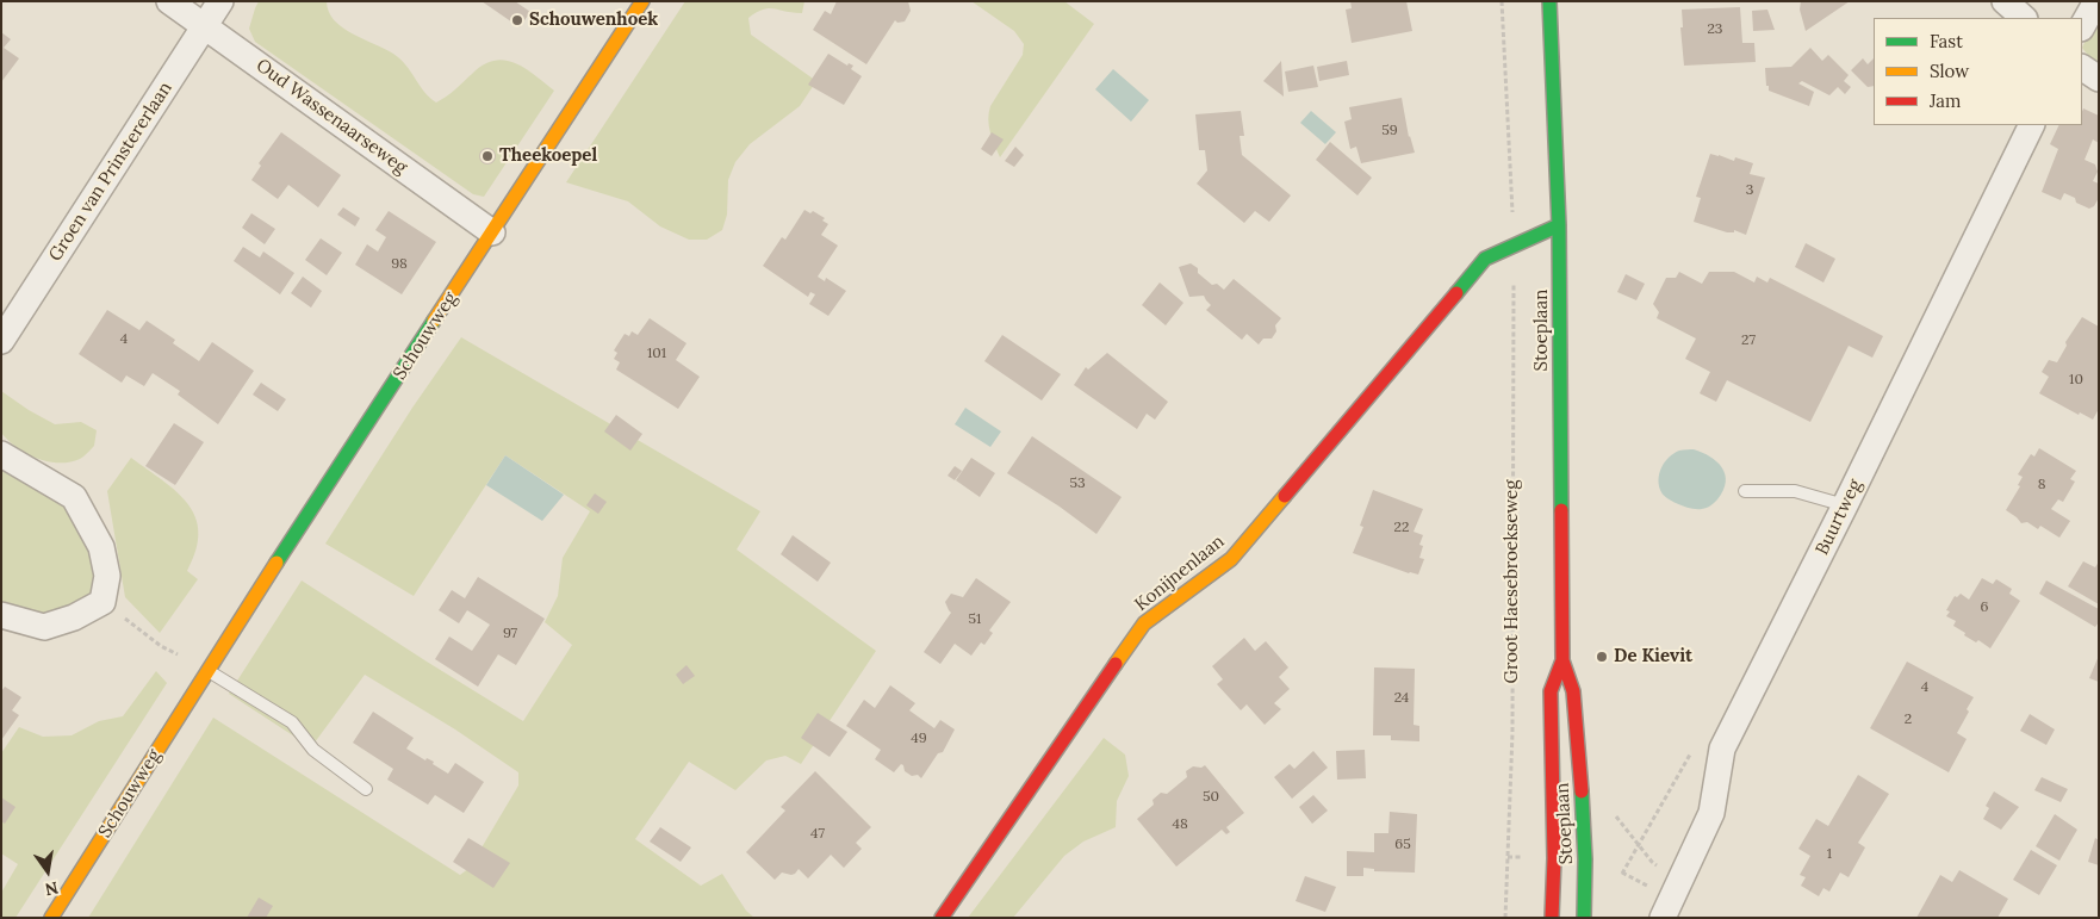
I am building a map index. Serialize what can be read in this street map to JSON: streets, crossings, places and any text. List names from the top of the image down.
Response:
{
  "streets": {
    "street": [
      "Oud Wassenaarseweg",
      "Groen van Prinstererlaan",
      "Stoeplaan",
      "Schouwweg",
      "Buurtweg",
      "Konijnenlaan"
    ],
    "path": ["Groot Haesebroekseweg"]
  },
  "crossings": [
    ["Oud Wassenaarseweg", "Groen van Prinstererlaan"],
    ["Oud Wassenaarseweg", "Schouwweg"],
    ["Stoeplaan", "Konijnenlaan"],
    ["Konijnenlaan", "Groot Haesebroekseweg"]
  ],
  "places": ["Schouwenhoek", "Theekoepel", "De Kievit"],
  "house_numbers": [
    "23",
    "59",
    "3",
    "98",
    "4",
    "27",
    "101",
    "10",
    "53",
    "8",
    "22",
    "6",
    "51",
    "97",
    "4",
    "24",
    "2",
    "49",
    "50",
    "48",
    "47",
    "65",
    "1"
  ],
  "legend": ["Fast", "Slow", "Jam"],
  "north": "bottom"
}
